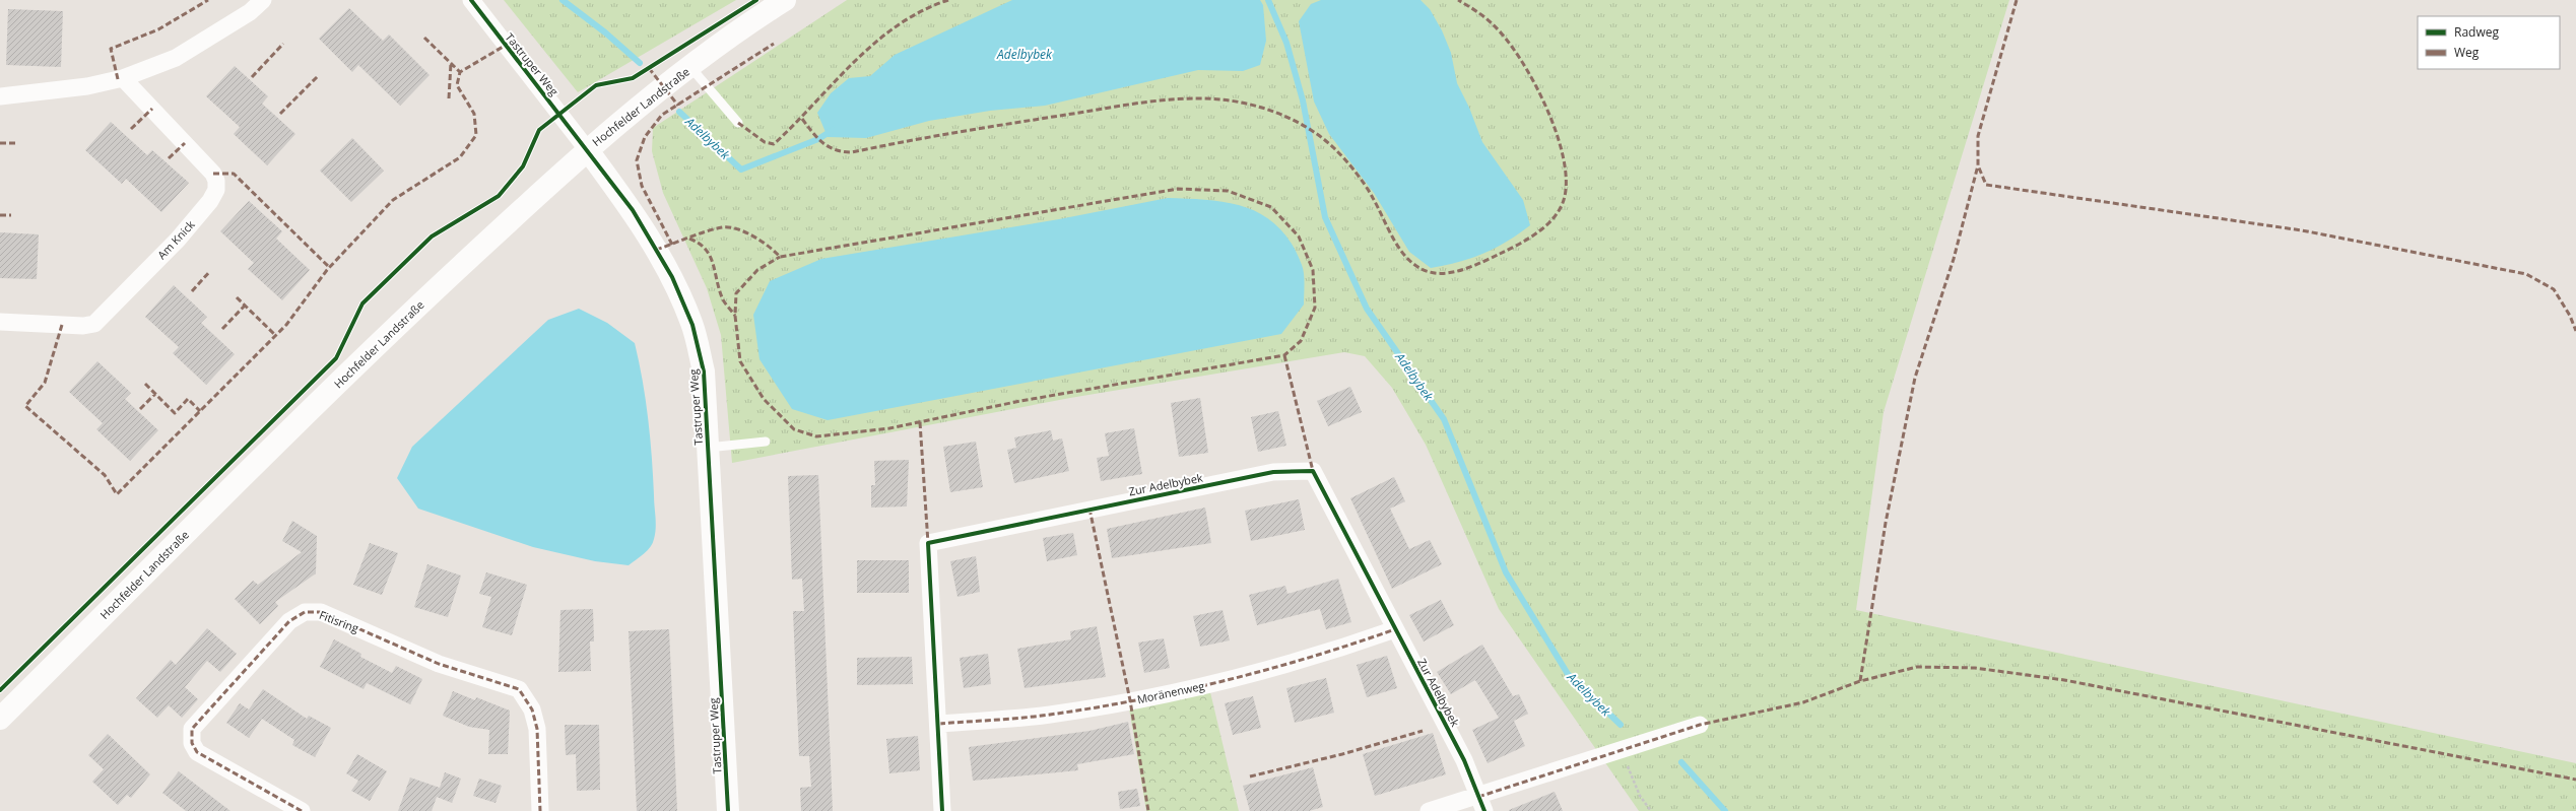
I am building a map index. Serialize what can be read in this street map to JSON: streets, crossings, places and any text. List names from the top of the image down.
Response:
{
  "streets": {
    "main road": ["Tastruper Weg", "Hochfelder Landstraße"],
    "street": [
      "Am Knick",
      "Zur Adelbybek",
      "Fitisring",
      "Moränenweg"
    ]
  },
  "crossings": [
    ["Tastruper Weg", "Hochfelder Landstraße"],
    ["Zur Adelbybek", "Moränenweg"]
  ],
  "water": ["Adelbybek"],
  "legend": ["Radweg", "Weg"]
}
